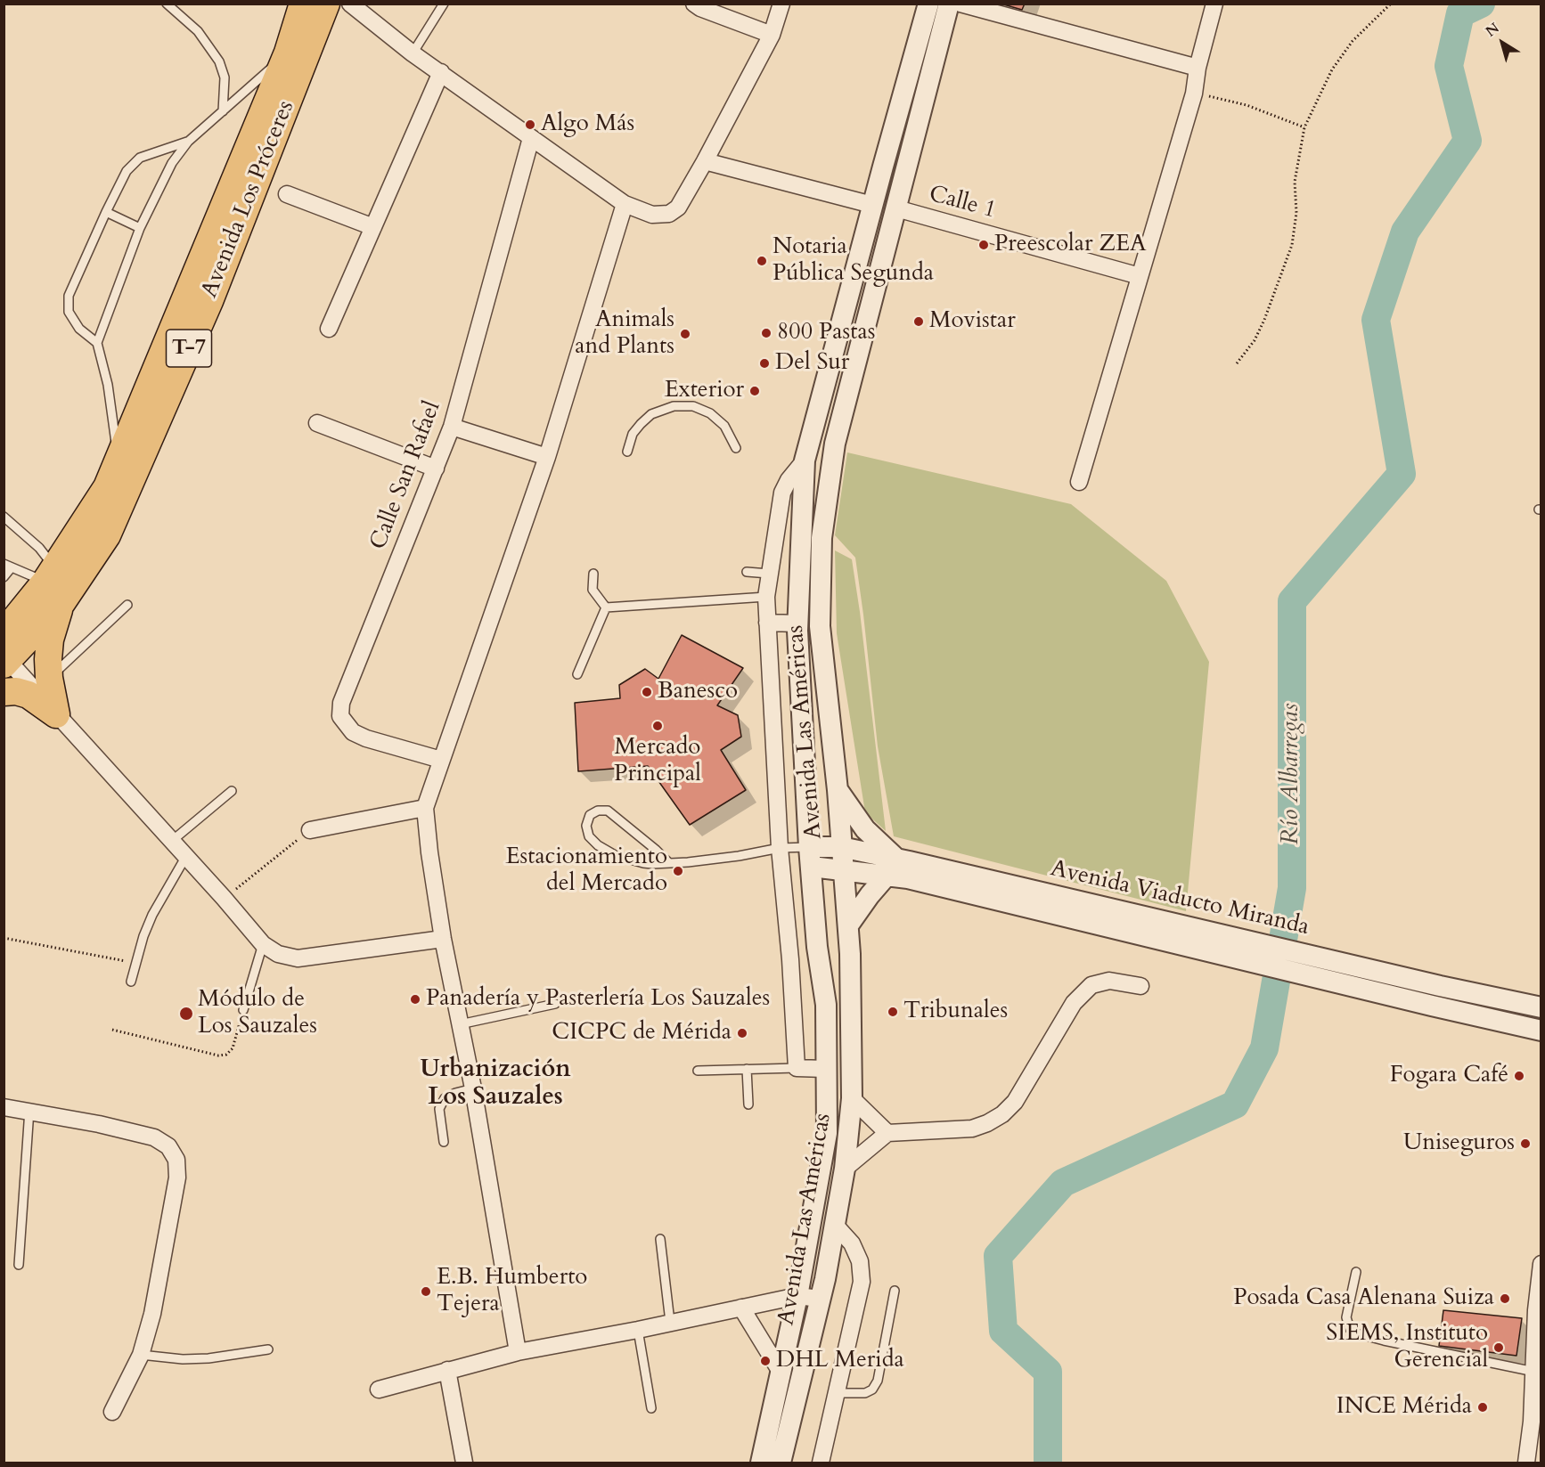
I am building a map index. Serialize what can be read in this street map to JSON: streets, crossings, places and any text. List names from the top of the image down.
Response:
{
  "streets": {
    "highway": ["Avenida Los Próceres", "T-7"],
    "street": [
      "Calle 1",
      "Calle San Rafael",
      "Avenida Las Américas",
      "Avenida Viaducto Miranda"
    ]
  },
  "crossings": [
    ["Avenida Los Próceres", "T-7"],
    ["Calle 1", "Avenida Las Américas"]
  ],
  "districts": ["Urbanización Los Sauzales"],
  "water": ["Río Albarregas"],
  "places": [
    "Algo Más",
    "Preescolar ZEA",
    "Notaria Pública Segunda",
    "Movistar",
    "800 Pastas",
    "Animals and Plants",
    "Del Sur",
    "Exterior",
    "Banesco",
    "Mercado Principal",
    "Estacionamiento del Mercado",
    "Panadería y Pasterlería Los Sauzales",
    "Tribunales",
    "Módulo de Los Sauzales",
    "CICPC de Mérida",
    "Fogara Café",
    "Uniseguros",
    "E.B. Humberto Tejera",
    "Posada Casa Alenana Suiza",
    "SIEMS, Instituto Gerencial",
    "DHL Merida",
    "INCE Mérida"
  ],
  "north": "top left"
}
